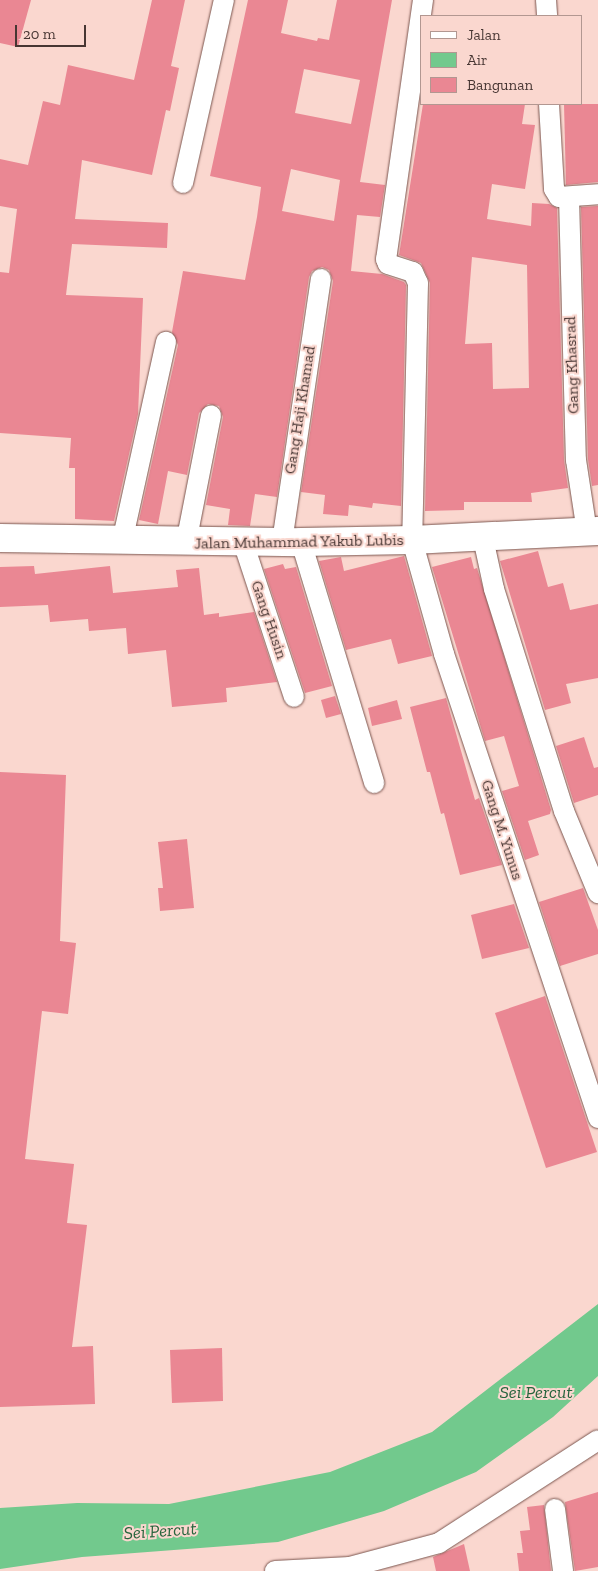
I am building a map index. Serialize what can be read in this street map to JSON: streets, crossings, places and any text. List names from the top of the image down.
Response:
{
  "streets": {
    "main road": ["Jalan Muhammad Yakub Lubis"],
    "street": [
      "Gang Khasrad",
      "Gang Haji Khamad",
      "Gang Husin",
      "Gang M. Yunus"
    ]
  },
  "crossings": [
    ["Gang Khasrad", "Jalan Muhammad Yakub Lubis"],
    ["Gang Haji Khamad", "Jalan Muhammad Yakub Lubis"],
    ["Jalan Muhammad Yakub Lubis", "Gang Husin"],
    ["Jalan Muhammad Yakub Lubis", "Gang M. Yunus"]
  ],
  "water": ["Sei Percut"],
  "legend": ["Jalan", "Air", "Bangunan"],
  "scale_bar": "20 m"
}
